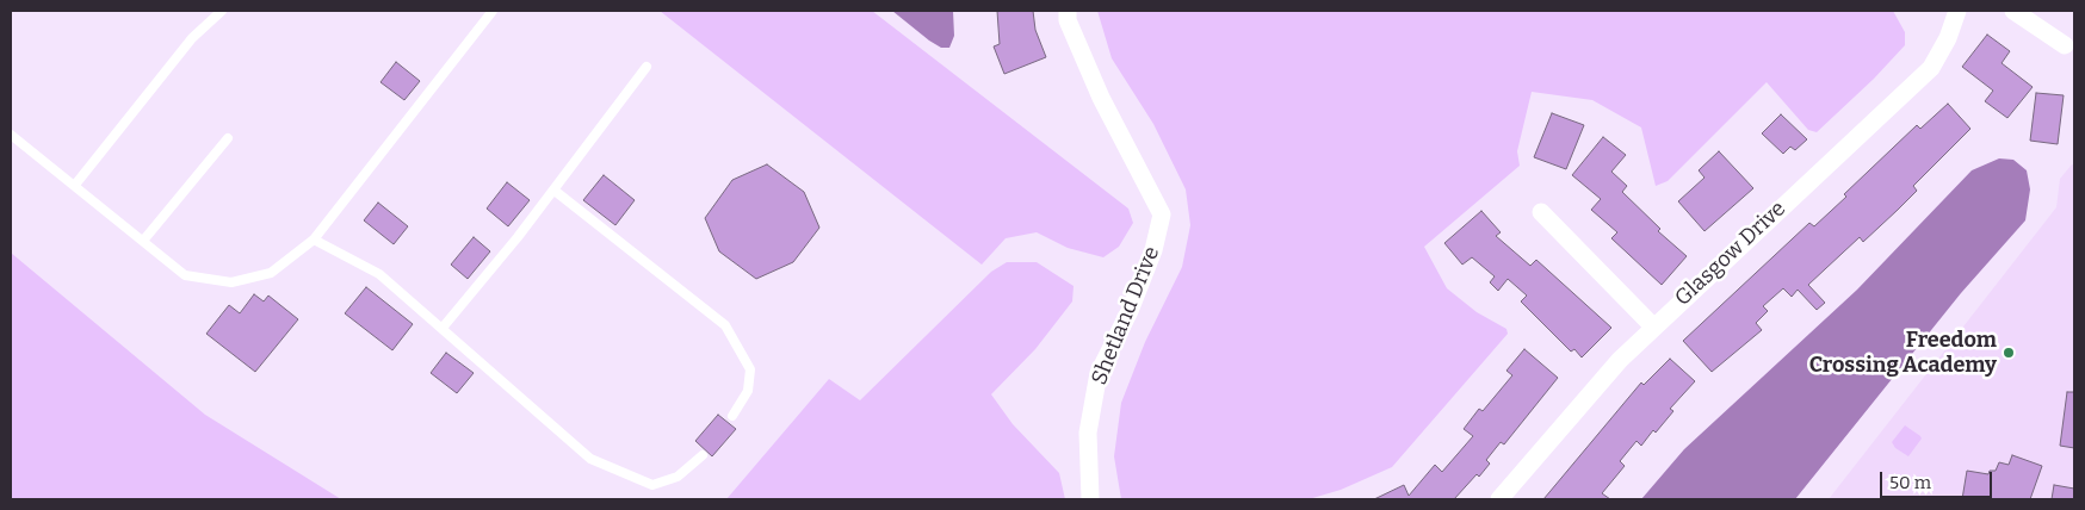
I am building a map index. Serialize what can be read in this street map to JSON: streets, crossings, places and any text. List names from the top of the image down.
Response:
{
  "streets": {
    "street": ["Glasgow Drive", "Shetland Drive"]
  },
  "places": ["Freedom Crossing Academy"],
  "scale_bar": "50 m"
}
